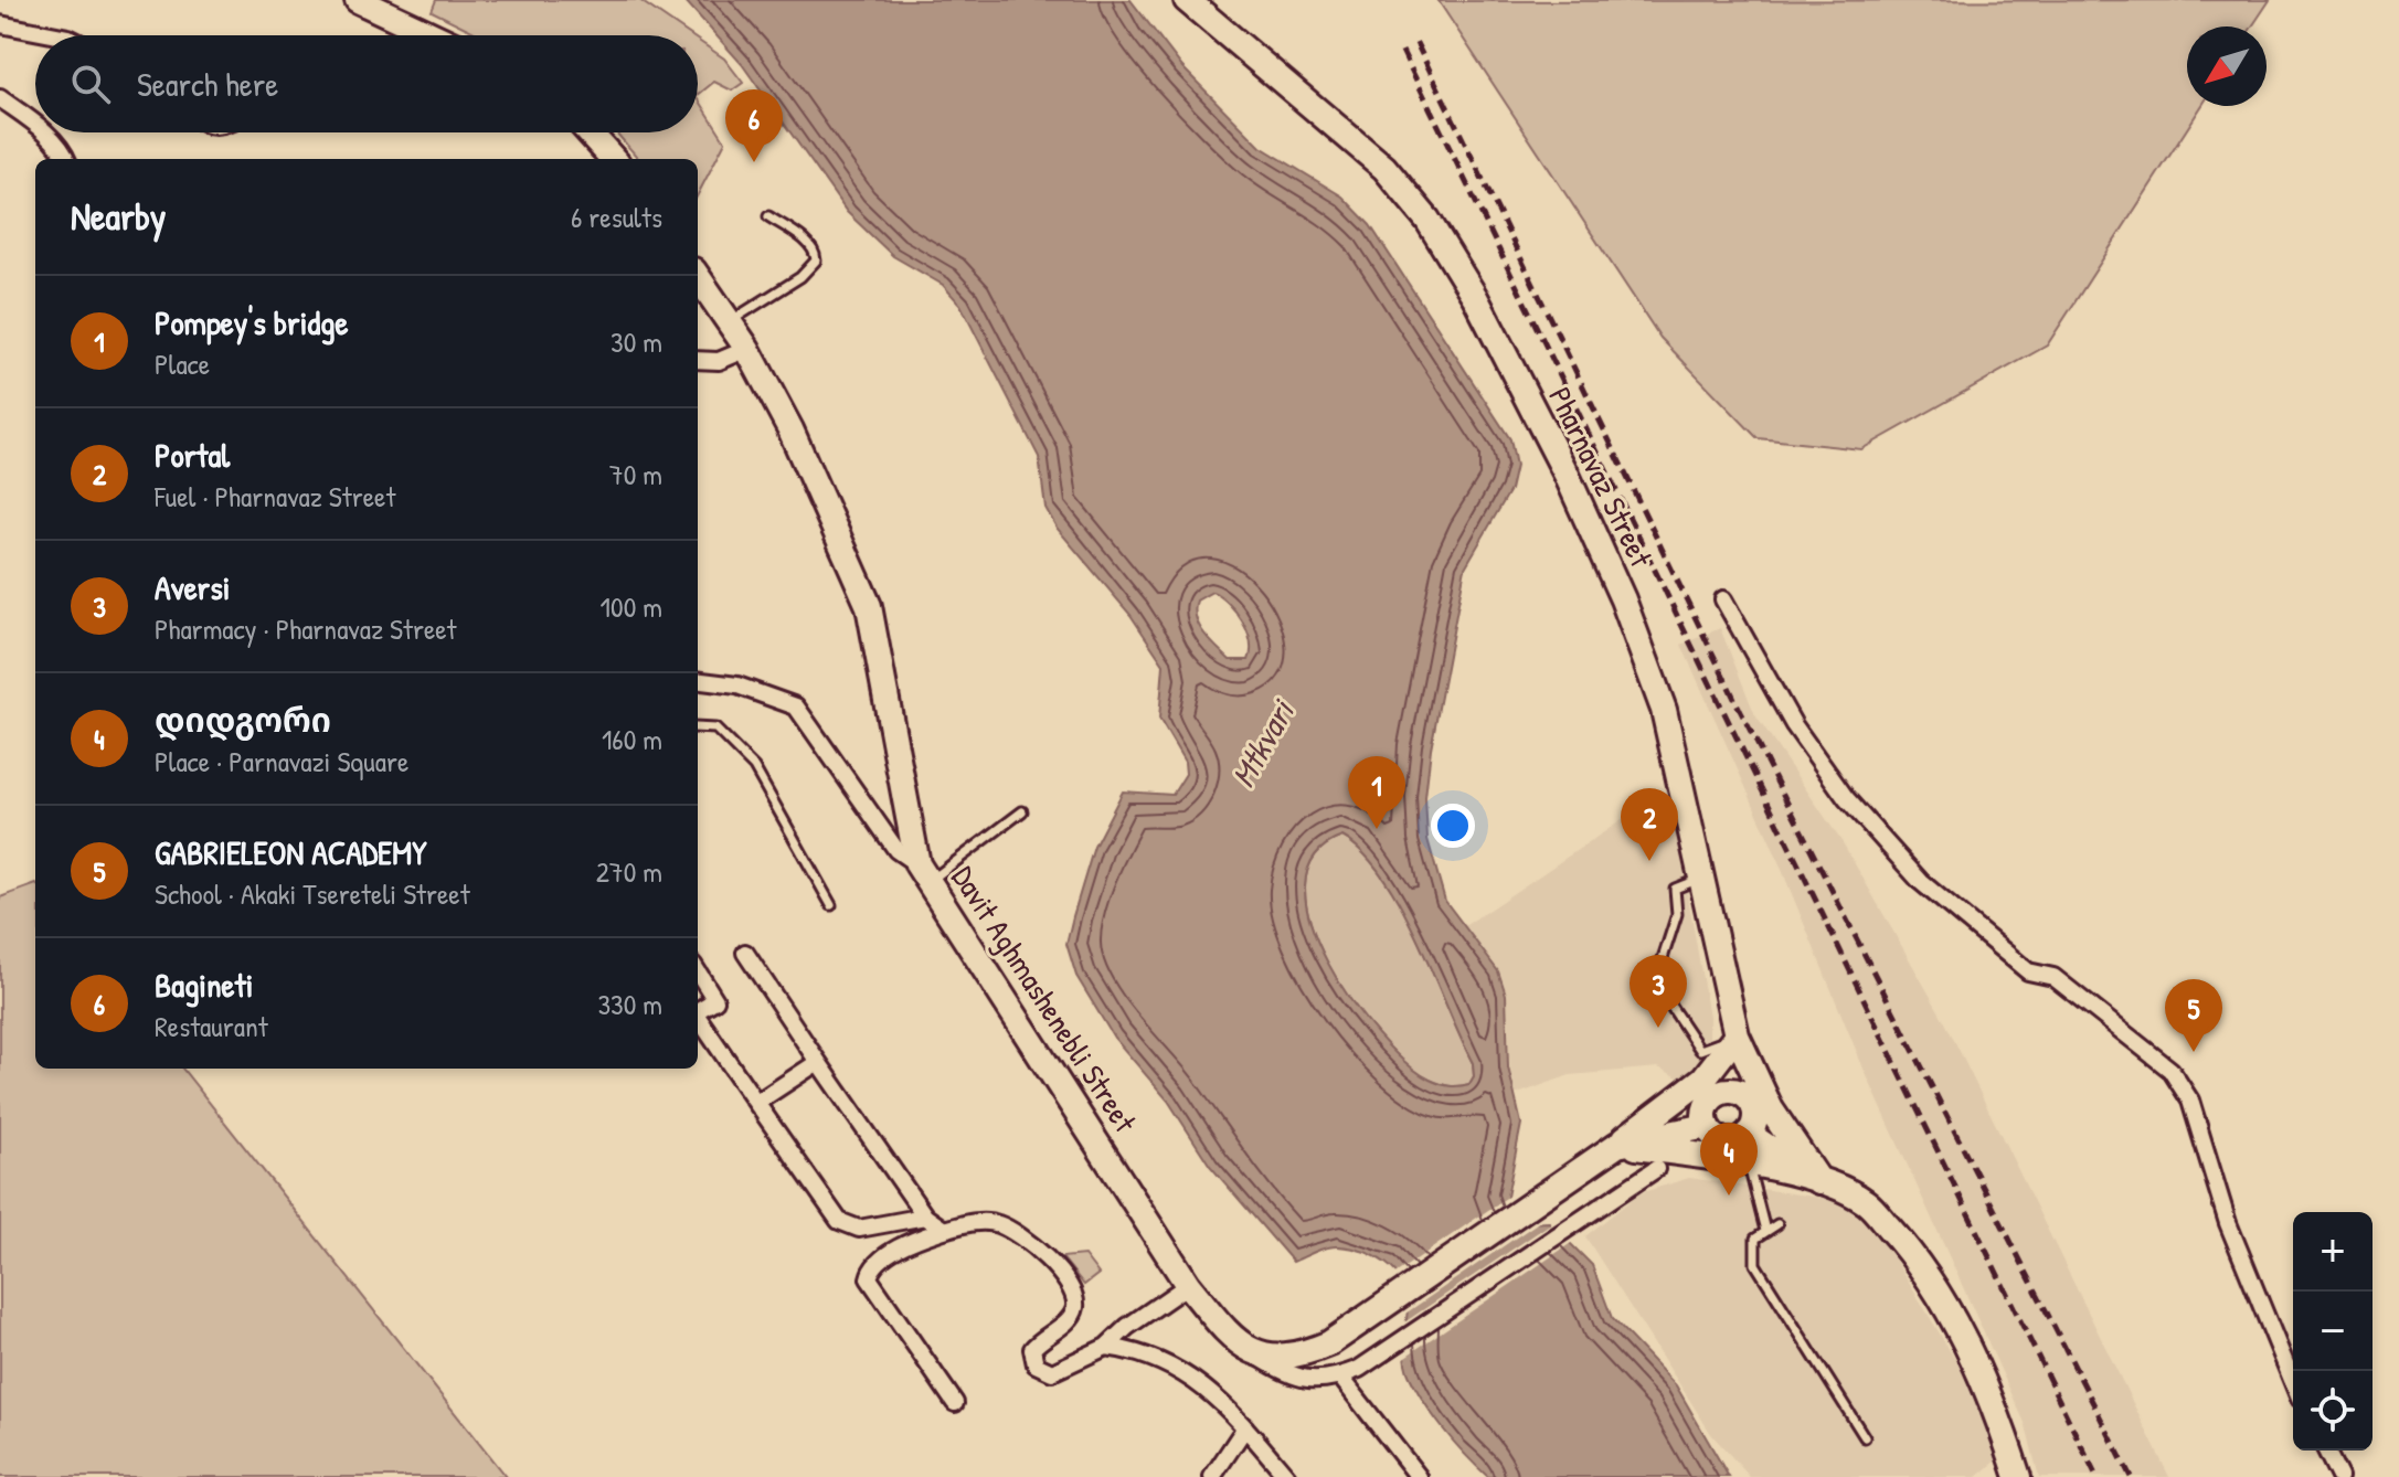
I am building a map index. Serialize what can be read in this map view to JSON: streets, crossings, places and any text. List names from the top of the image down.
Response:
{
  "streets": {
    "main road": ["Pharnavaz Street", "Davit Aghmashenebli Street"]
  },
  "water": ["Mtkvari"],
  "north": "bottom left",
  "page": {
    "search": "Search here",
    "pins": [
      "6",
      "1",
      "2",
      "3",
      "5",
      "4"
    ],
    "heading": ["Nearby", "6 results"],
    "list": [
      {
        "mark": "1",
        "name": "Pompey's bridge",
        "note": "Place",
        "value": "30 m"
      },
      {
        "mark": "2",
        "name": "Portal",
        "note": "Fuel · Pharnavaz Street",
        "value": "70 m"
      },
      {
        "mark": "3",
        "name": "Aversi",
        "note": "Pharmacy · Pharnavaz Street",
        "value": "100 m"
      },
      {
        "mark": "4",
        "name": "დიდგორი",
        "note": "Place · Parnavazi Square",
        "value": "160 m"
      },
      {
        "mark": "5",
        "name": "GABRIELEON ACADEMY",
        "note": "School · Akaki Tsereteli Street",
        "value": "270 m"
      },
      {
        "mark": "6",
        "name": "Bagineti",
        "note": "Restaurant",
        "value": "330 m"
      }
    ],
    "map_buttons": ["+", "−"]
  }
}
